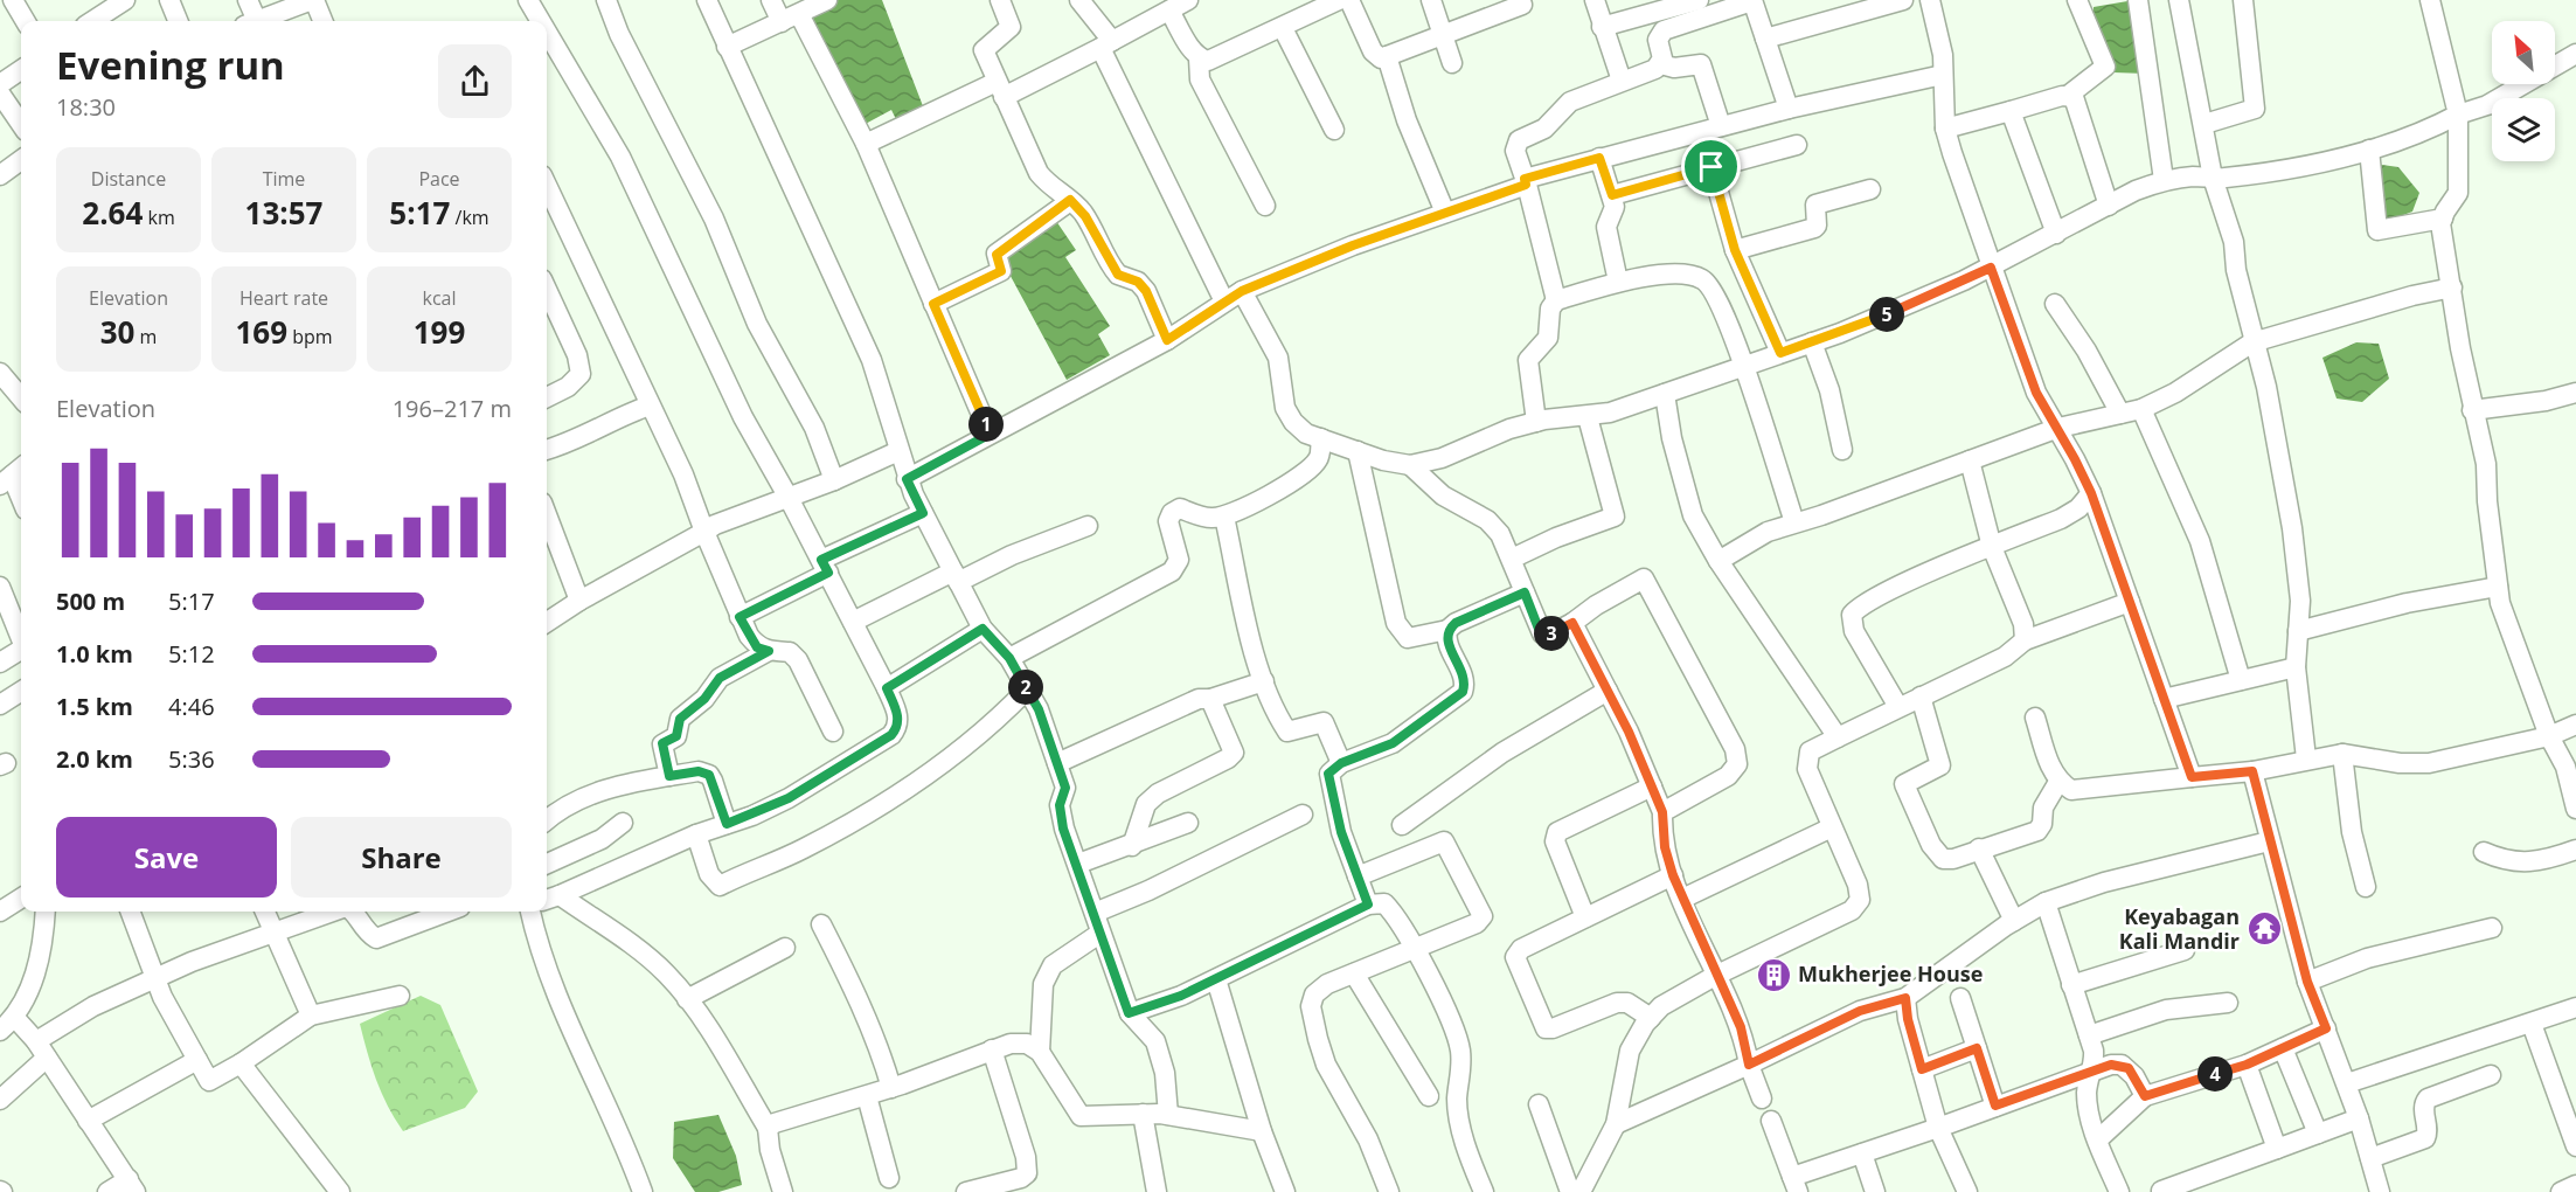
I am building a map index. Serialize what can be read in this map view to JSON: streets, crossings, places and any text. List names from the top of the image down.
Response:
{
  "places": {
    "temple": ["Keyabagan Kali Mandir"],
    "building": ["Mukherjee House"]
  },
  "north": "top left",
  "page": {
    "heading": ["Evening run", "18:30"],
    "stats": [
      ["Distance", "2.64 km"],
      ["Time", "13:57"],
      ["Pace", "5:17 /km"],
      ["Elevation", "30 m"],
      ["Heart rate", "169 bpm"],
      ["kcal", "199"]
    ],
    "pins": [
      "5",
      "1",
      "3",
      "2",
      "4"
    ],
    "chart": ["Elevation", "196–217 m"],
    "list": [
      {
        "name": "500 m",
        "note": "5:17"
      },
      {
        "name": "1.0 km",
        "note": "5:12"
      },
      {
        "name": "1.5 km",
        "note": "4:46"
      },
      {
        "name": "2.0 km",
        "note": "5:36"
      }
    ],
    "buttons": ["Save", "Share"]
  }
}
